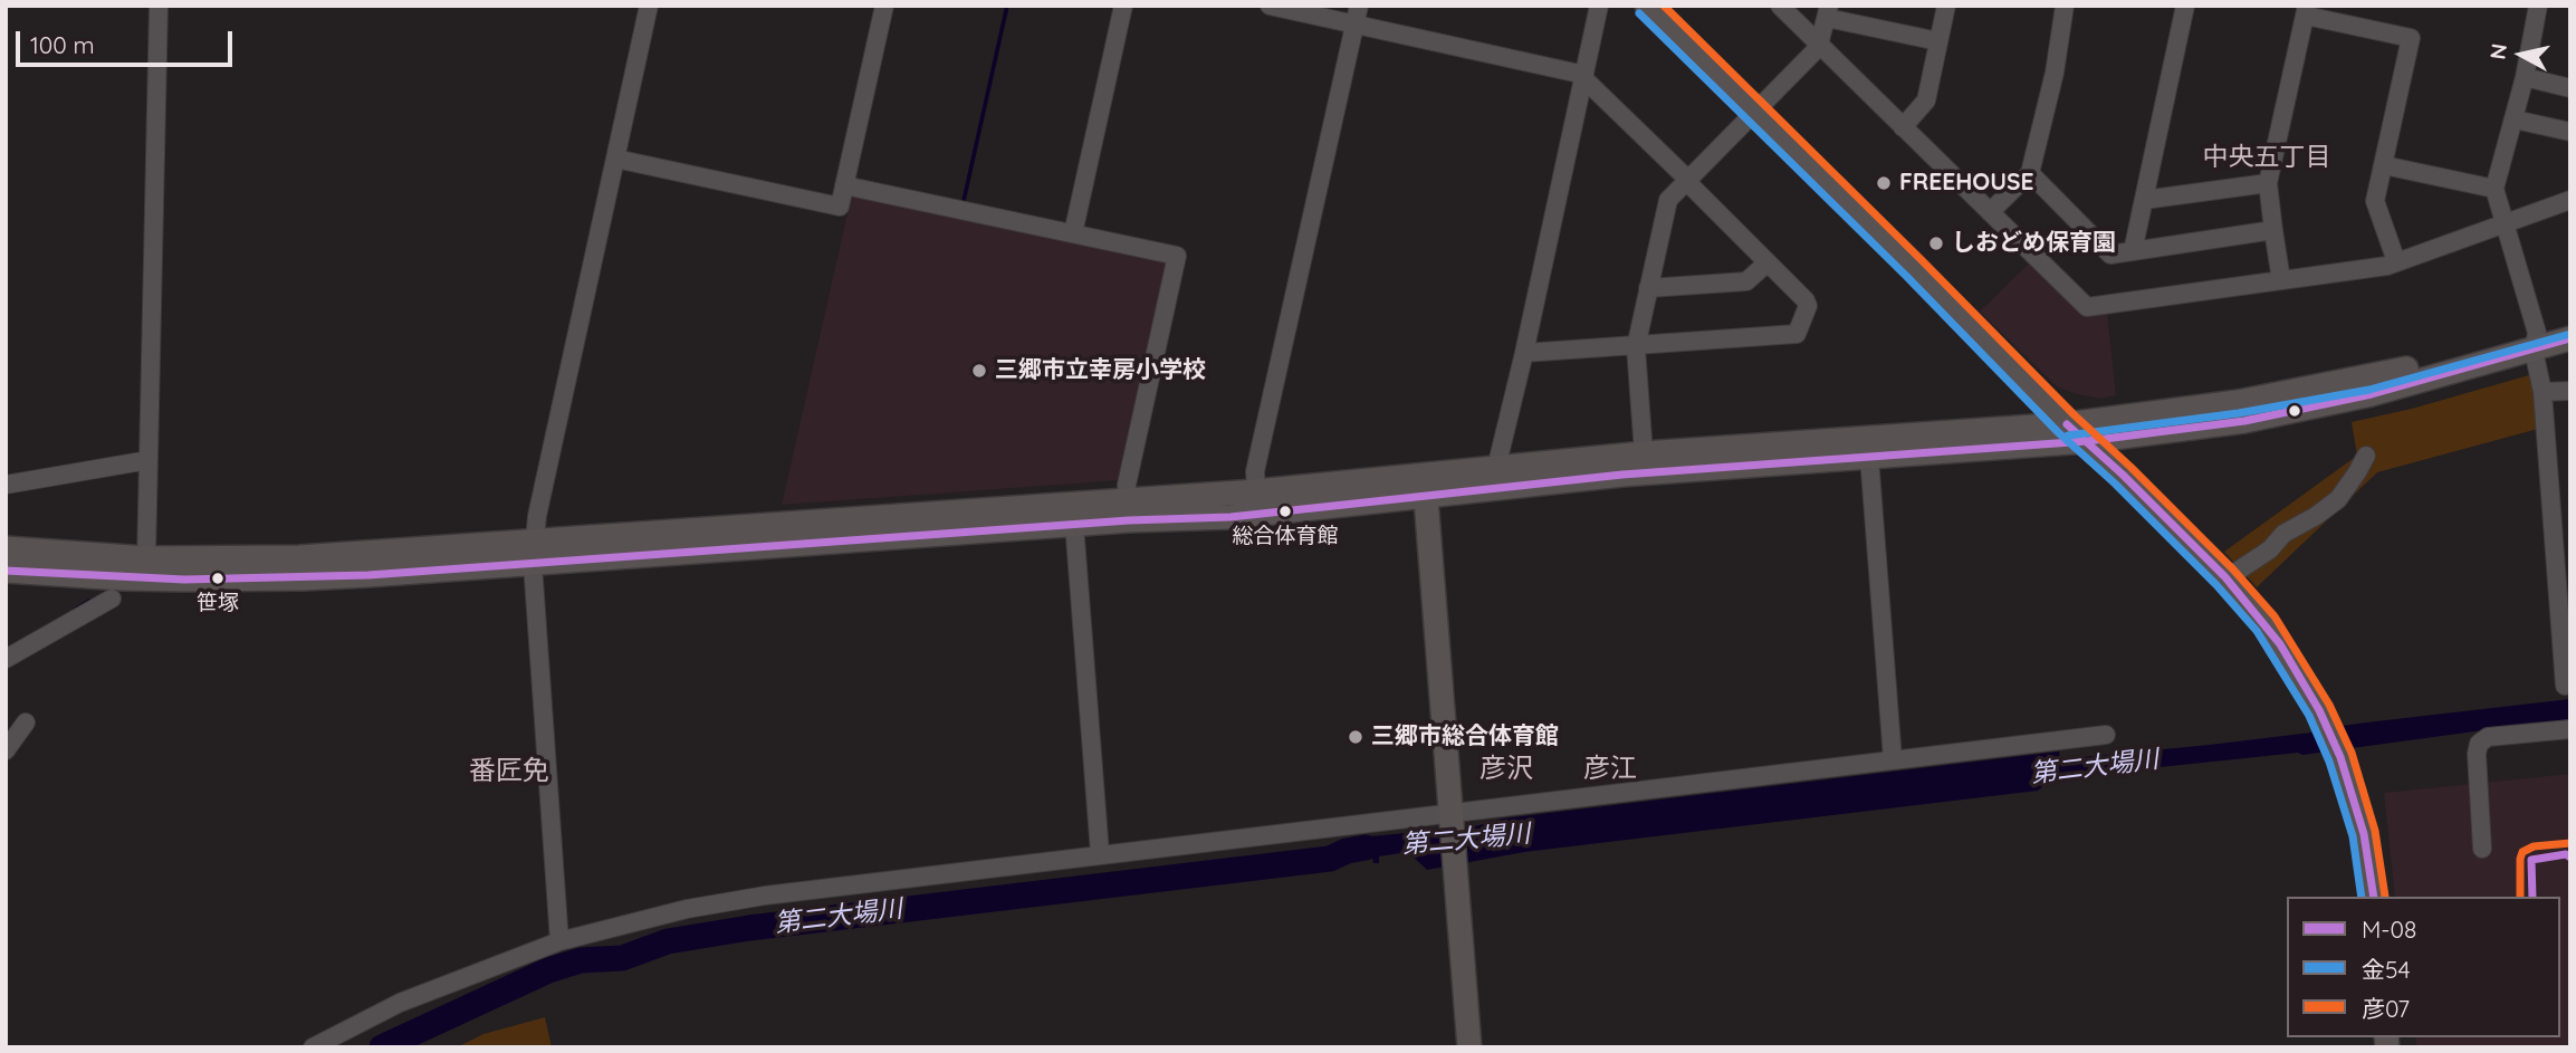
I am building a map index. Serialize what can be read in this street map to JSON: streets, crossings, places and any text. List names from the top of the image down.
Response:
{
  "districts": [
    "中央五丁目",
    "彦沢",
    "彦江",
    "番匠免"
  ],
  "water": ["第二大場川"],
  "places": [
    "FREEHOUSE",
    "しおどめ保育園",
    "三郷市立幸房小学校",
    "総合体育館",
    "笹塚",
    "三郷市総合体育館"
  ],
  "lines": ["transit line 彦07", "transit line 金54", "transit line M-08"],
  "legend": ["M-08", "金54", "彦07"],
  "scale_bar": "100 m",
  "north": "left"
}
